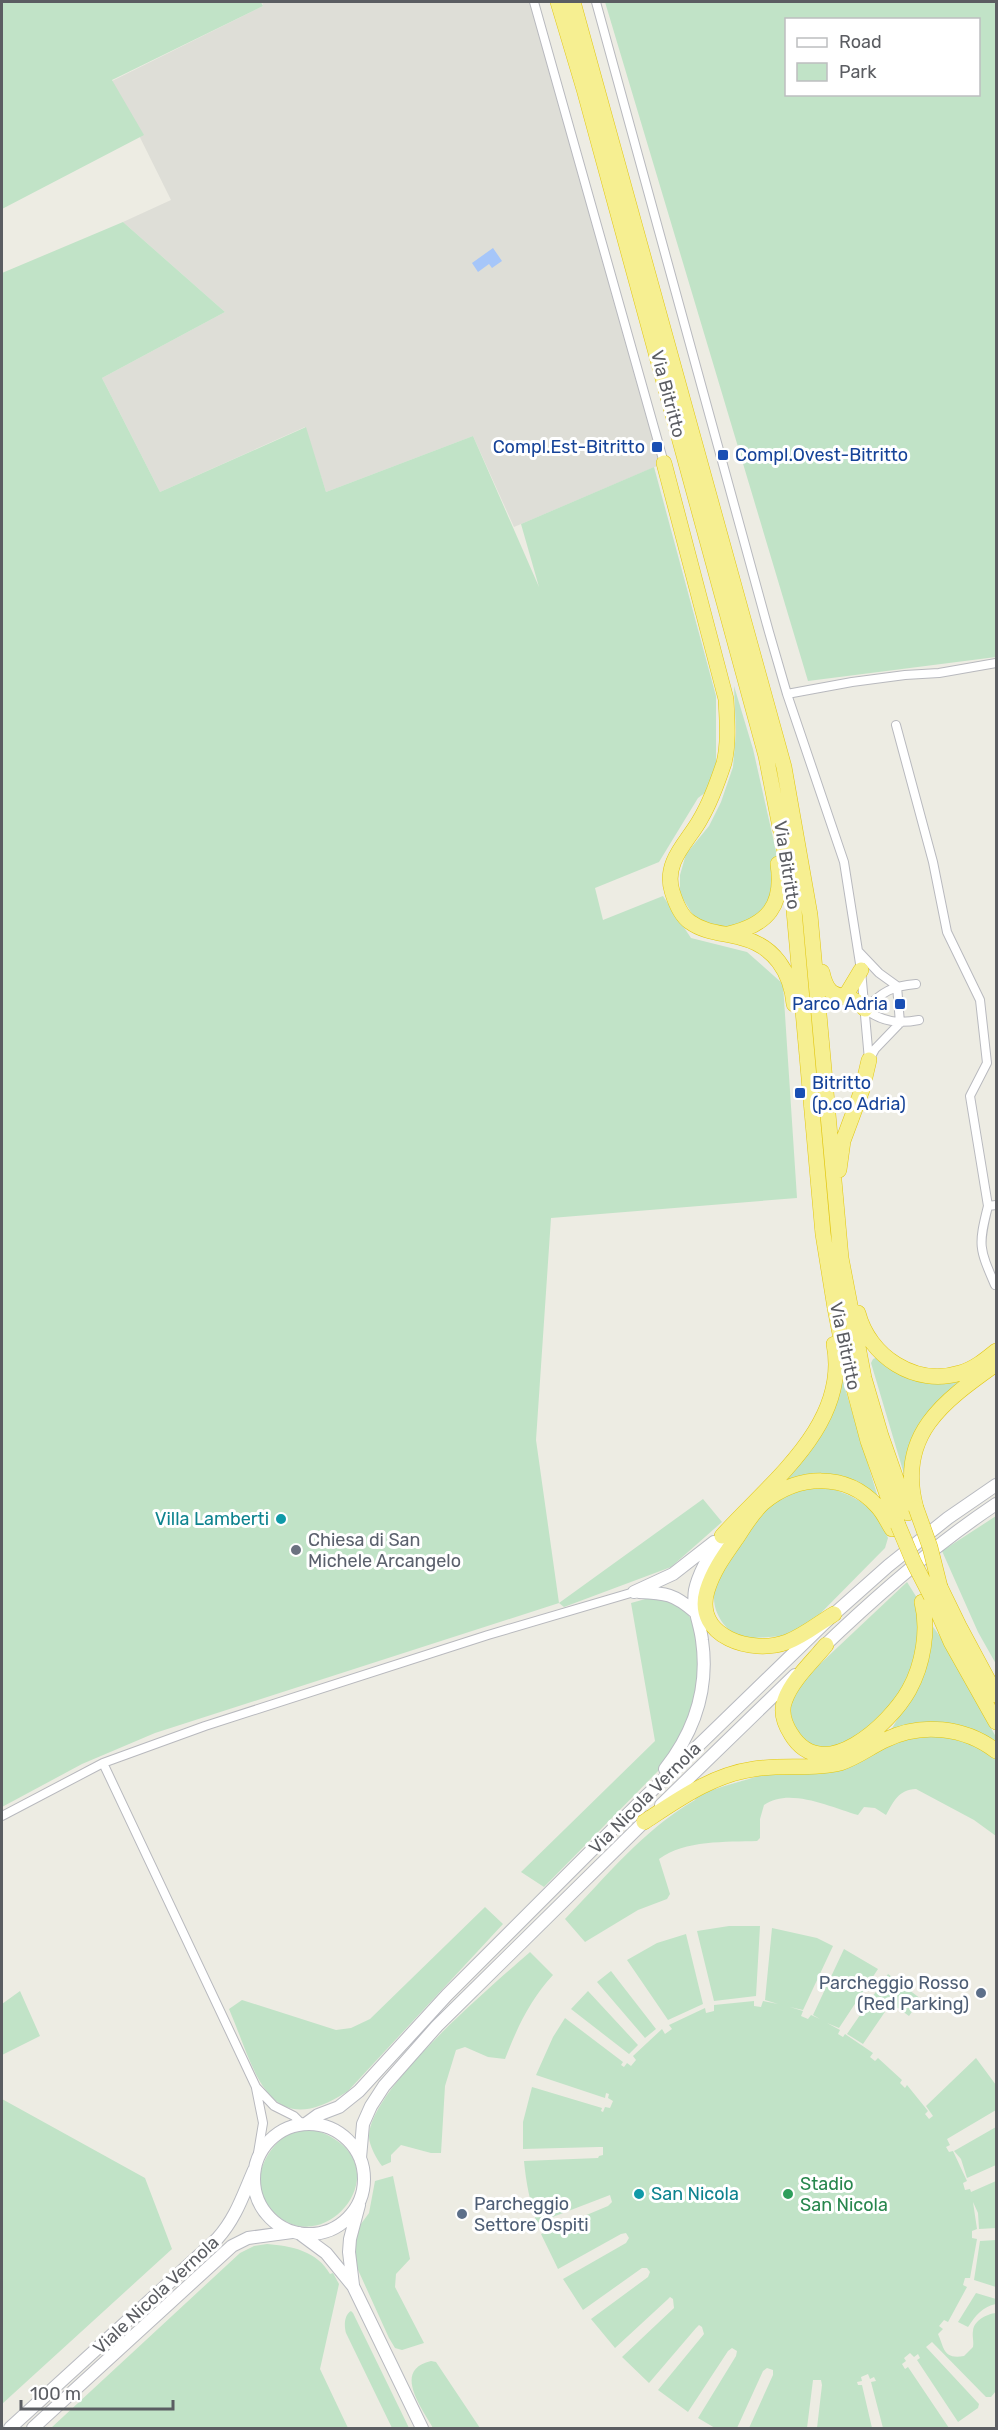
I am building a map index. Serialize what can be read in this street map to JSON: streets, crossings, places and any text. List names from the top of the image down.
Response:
{
  "streets": {
    "highway": ["Via Bitritto"],
    "main road": ["Via Nicola Vernola", "Viale Nicola Vernola"]
  },
  "crossings": [
    ["Via Nicola Vernola", "Viale Nicola Vernola"]
  ],
  "places": {
    "transit": [
      "Compl.Est-Bitritto",
      "Compl.Ovest-Bitritto",
      "Parco Adria",
      "Bitritto (p.co Adria)"
    ],
    "other": [
      "Villa Lamberti",
      "Chiesa di San Michele Arcangelo",
      "Parcheggio Rosso (Red Parking)",
      "San Nicola",
      "Stadio San Nicola",
      "Parcheggio Settore Ospiti"
    ]
  },
  "legend": ["Road", "Park"],
  "scale_bar": "100 m"
}
